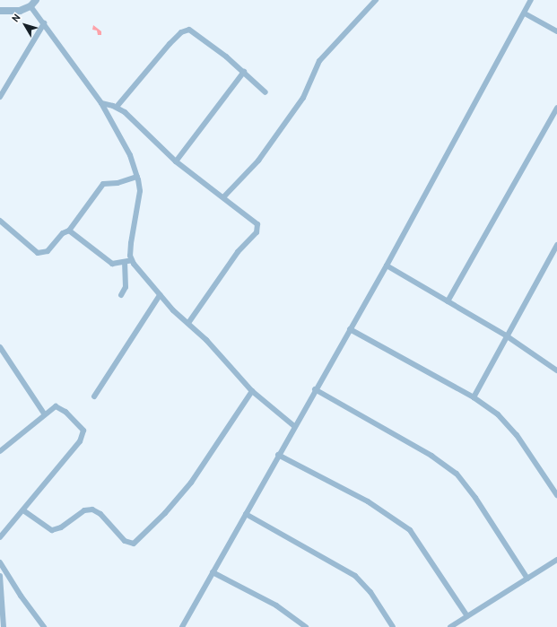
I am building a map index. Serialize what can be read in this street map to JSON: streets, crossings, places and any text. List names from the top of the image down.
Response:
{
  "north": "top left"
}
